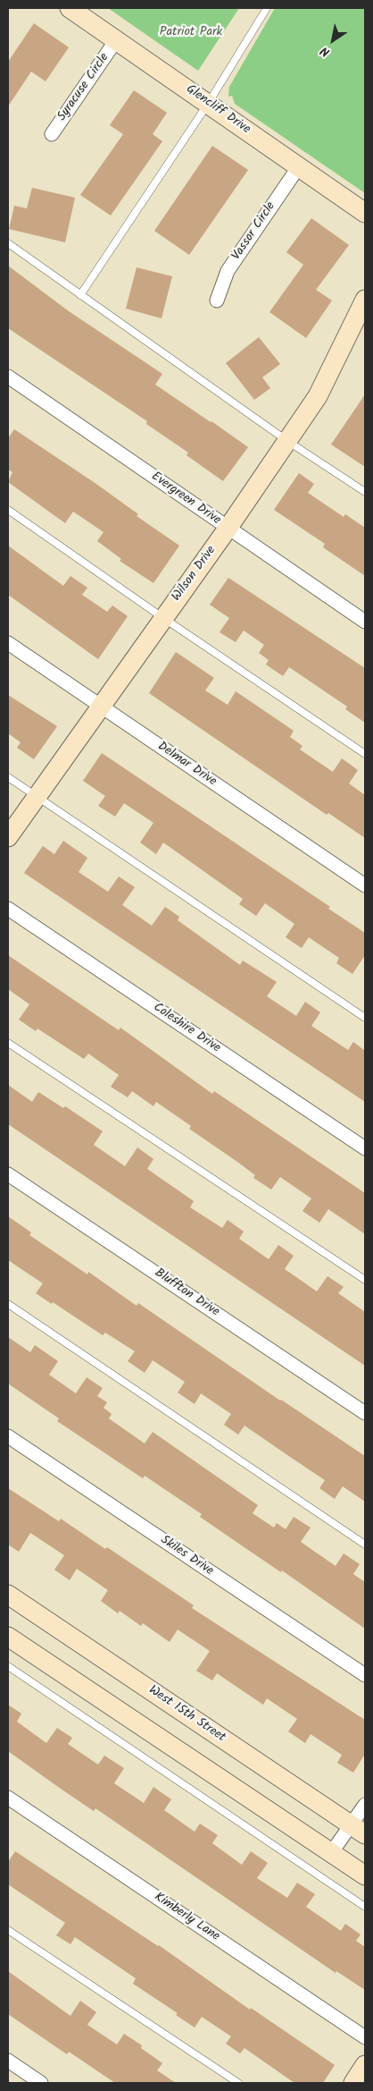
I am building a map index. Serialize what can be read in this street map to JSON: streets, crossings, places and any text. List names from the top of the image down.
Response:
{
  "streets": {
    "street": [
      "Syracuse Circle",
      "Glencliff Drive",
      "Vassor Circle",
      "Evergreen Drive",
      "Wilson Drive",
      "Delmar Drive",
      "Coleshire Drive",
      "Bluffton Drive",
      "Skiles Drive",
      "West 15th Street",
      "Kimberly Lane"
    ]
  },
  "crossings": [
    ["Syracuse Circle", "Glencliff Drive"],
    ["Glencliff Drive", "Vassor Circle"],
    ["Evergreen Drive", "Wilson Drive"],
    ["Wilson Drive", "Delmar Drive"]
  ],
  "parks": ["Patriot Park"],
  "north": "bottom left"
}
